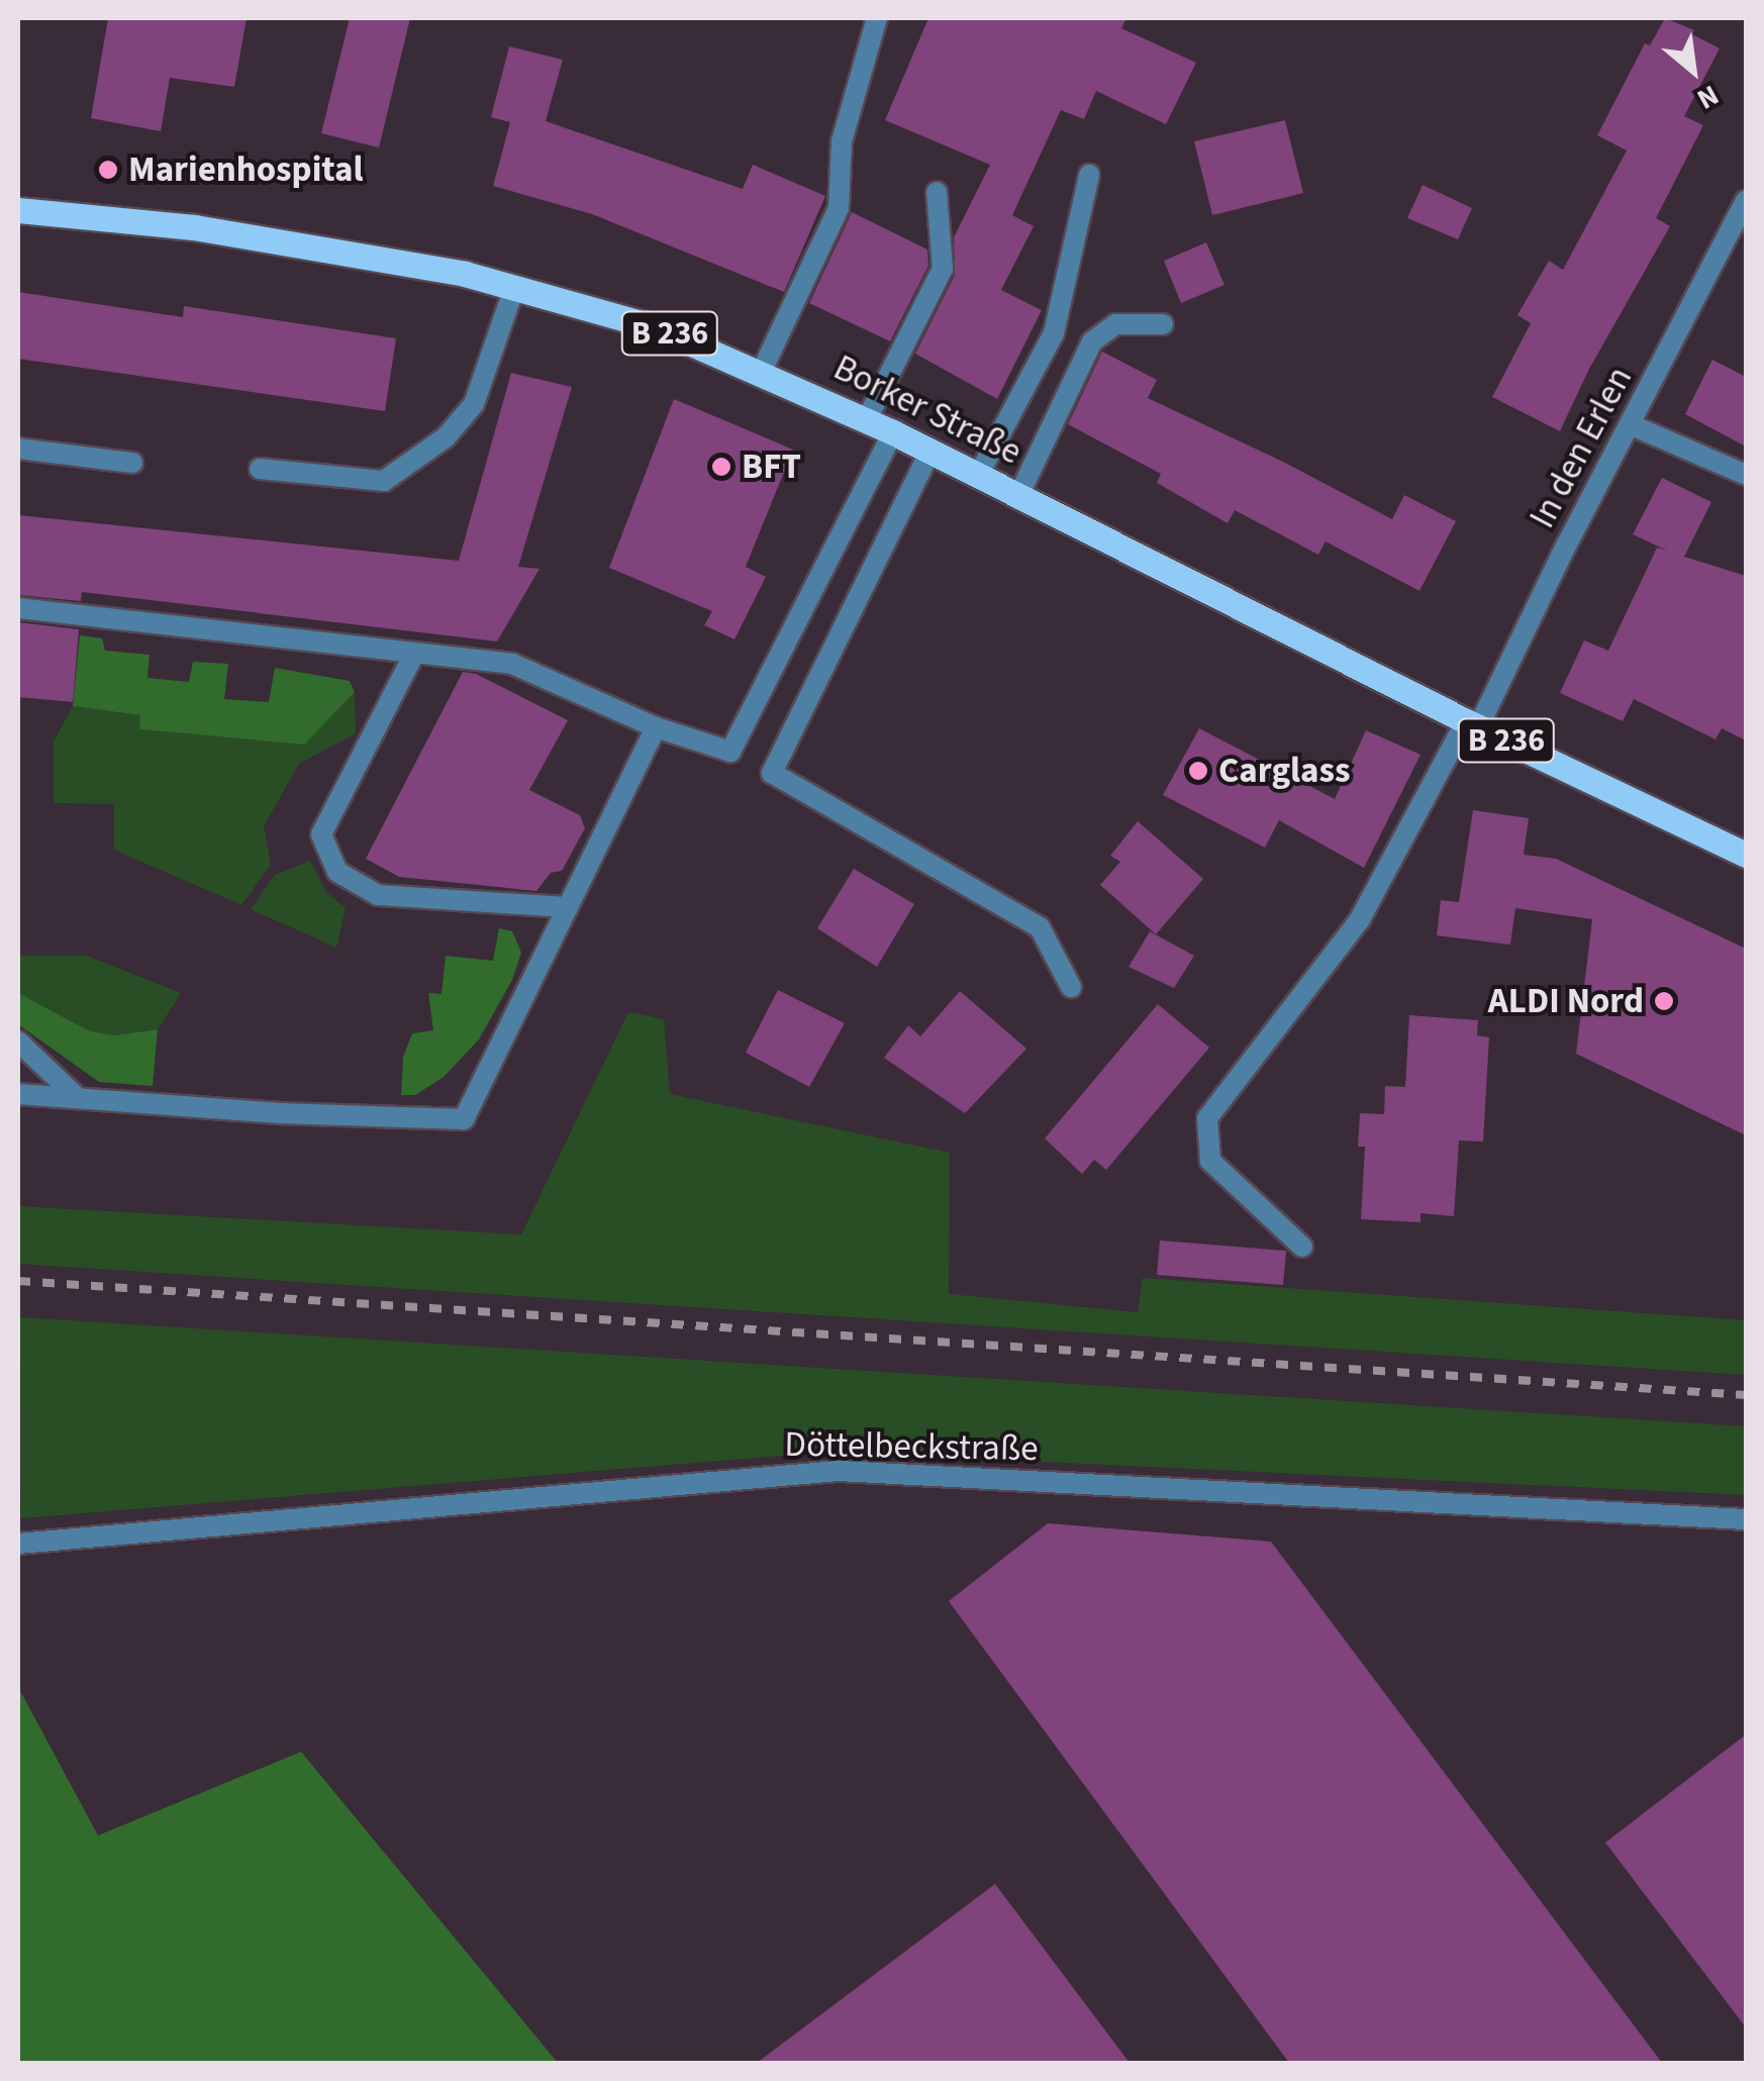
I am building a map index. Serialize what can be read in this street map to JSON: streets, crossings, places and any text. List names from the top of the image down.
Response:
{
  "streets": {
    "main road": ["B 236", "Borker Straße"],
    "street": ["In den Erlen", "Döttelbeckstraße"]
  },
  "crossings": [
    ["Borker Straße", "In den Erlen"]
  ],
  "places": [
    "Marienhospital",
    "BFT",
    "Carglass",
    "ALDI Nord"
  ],
  "north": "bottom right"
}
